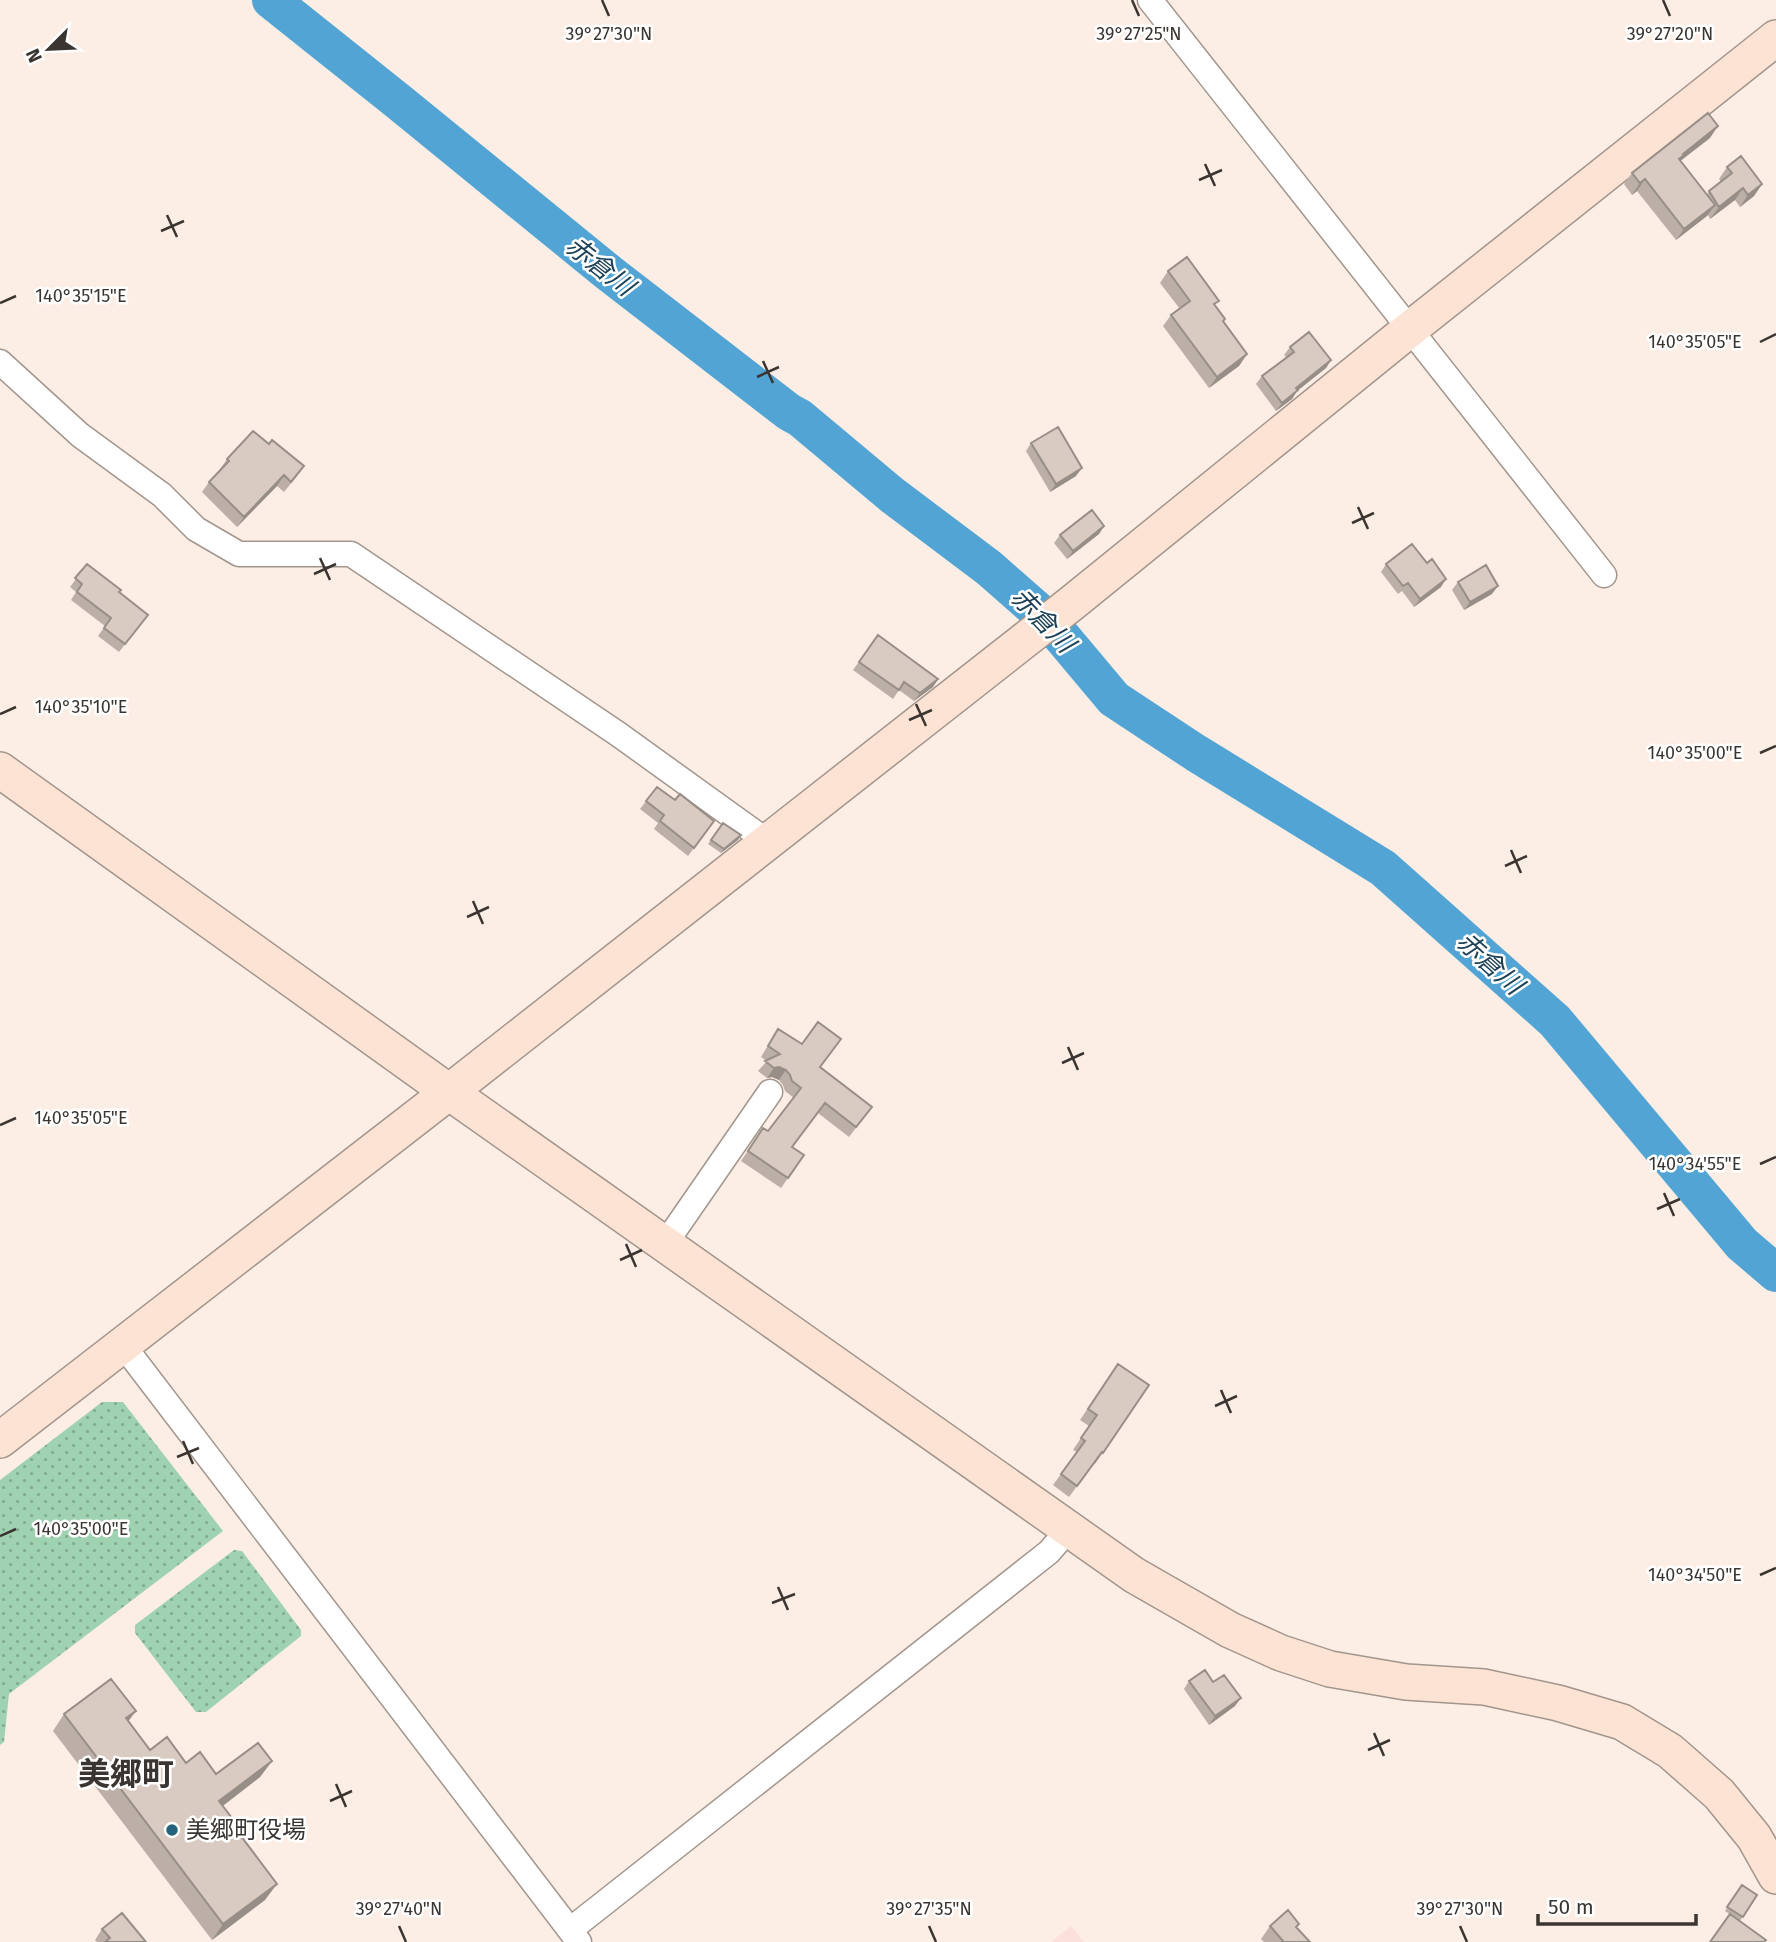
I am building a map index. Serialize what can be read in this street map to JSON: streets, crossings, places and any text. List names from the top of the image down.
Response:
{
  "districts": ["美郷町"],
  "water": ["赤倉川"],
  "places": ["美郷町役場"],
  "scale_bar": "50 m",
  "north": "bottom left",
  "coordinates": [
    "39°27'30\"N",
    "39°27'20\"N",
    "39°27'25\"N",
    "140°35'15\"E",
    "140°35'05\"E",
    "140°35'10\"E",
    "140°35'00\"E",
    "140°34'55\"E",
    "140°34'50\"E",
    "39°27'40\"N",
    "39°27'35\"N"
  ]
}
